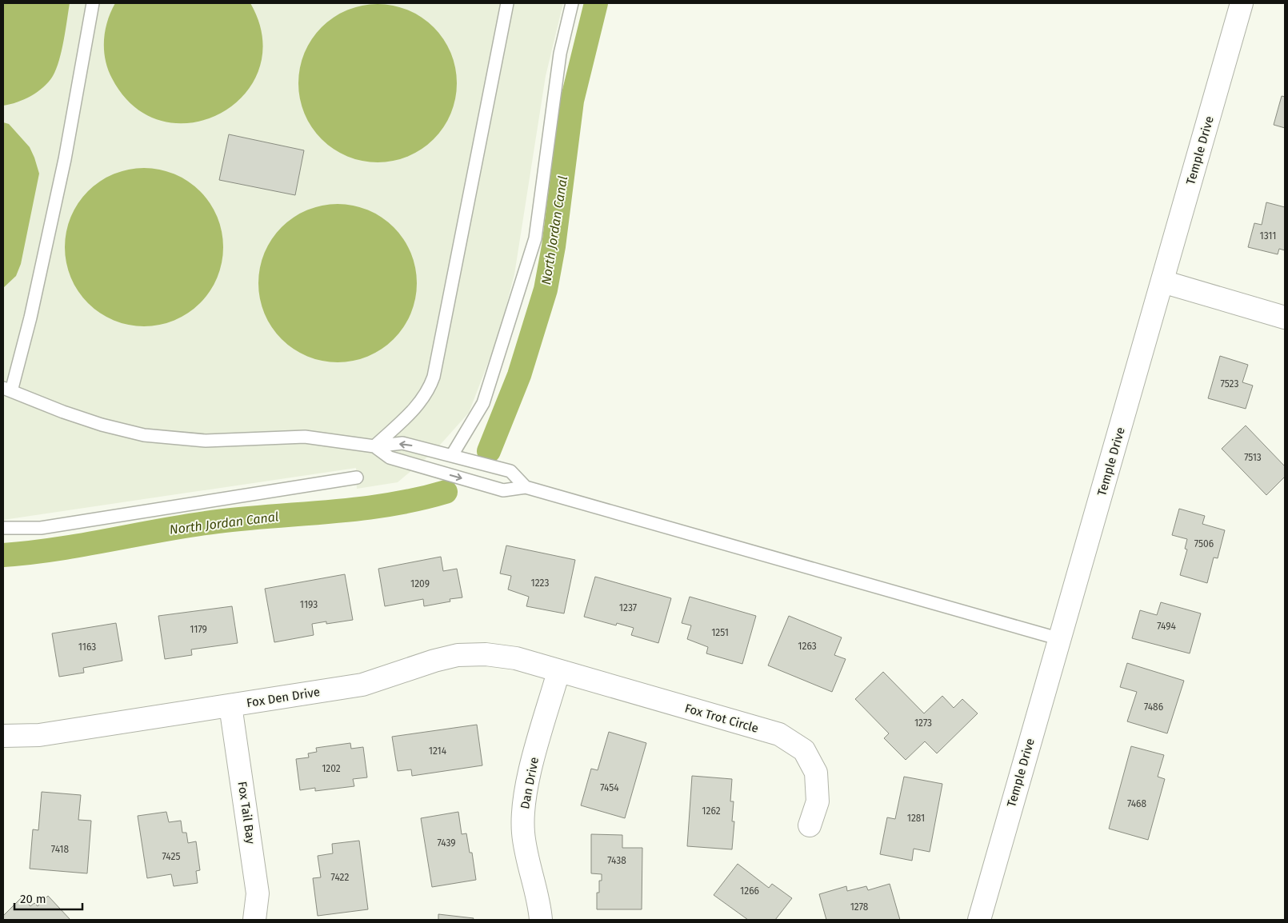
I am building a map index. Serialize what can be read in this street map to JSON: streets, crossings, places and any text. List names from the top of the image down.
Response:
{
  "streets": {
    "street": [
      "Temple Drive",
      "Fox Den Drive",
      "Fox Trot Circle",
      "Dan Drive",
      "Fox Tail Bay"
    ]
  },
  "crossings": [
    ["Fox Den Drive", "Fox Trot Circle"],
    ["Fox Den Drive", "Dan Drive"],
    ["Fox Den Drive", "Fox Tail Bay"],
    ["Fox Trot Circle", "Dan Drive"]
  ],
  "water": ["North Jordan Canal"],
  "house_numbers": [
    "1311",
    "7523",
    "7513",
    "7506",
    "1223",
    "1209",
    "1193",
    "1237",
    "7494",
    "1179",
    "1251",
    "1263",
    "1163",
    "7486",
    "1273",
    "1214",
    "1202",
    "7454",
    "7468",
    "1262",
    "1281",
    "7439",
    "7418",
    "7425",
    "7438",
    "7422",
    "1266",
    "1278"
  ],
  "scale_bar": "20 m"
}
